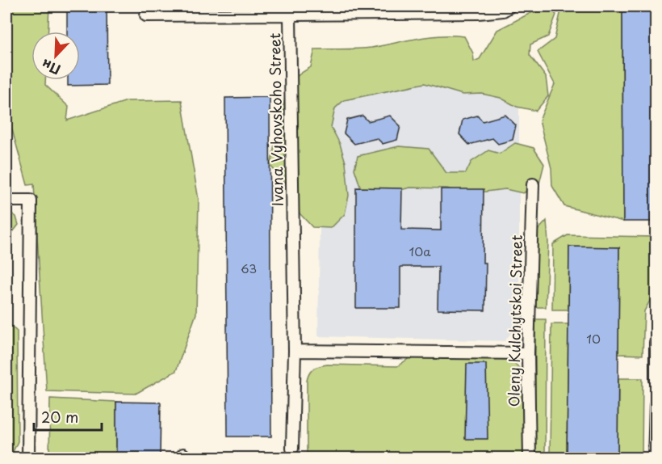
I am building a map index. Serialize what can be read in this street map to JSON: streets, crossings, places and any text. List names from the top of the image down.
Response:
{
  "streets": {
    "lane": ["Ivana Vyhovskoho Street", "Oleny Kulchytskoi Street"]
  },
  "house_numbers": ["10а", "63", "10"],
  "scale_bar": "20 m",
  "north": "bottom left"
}
